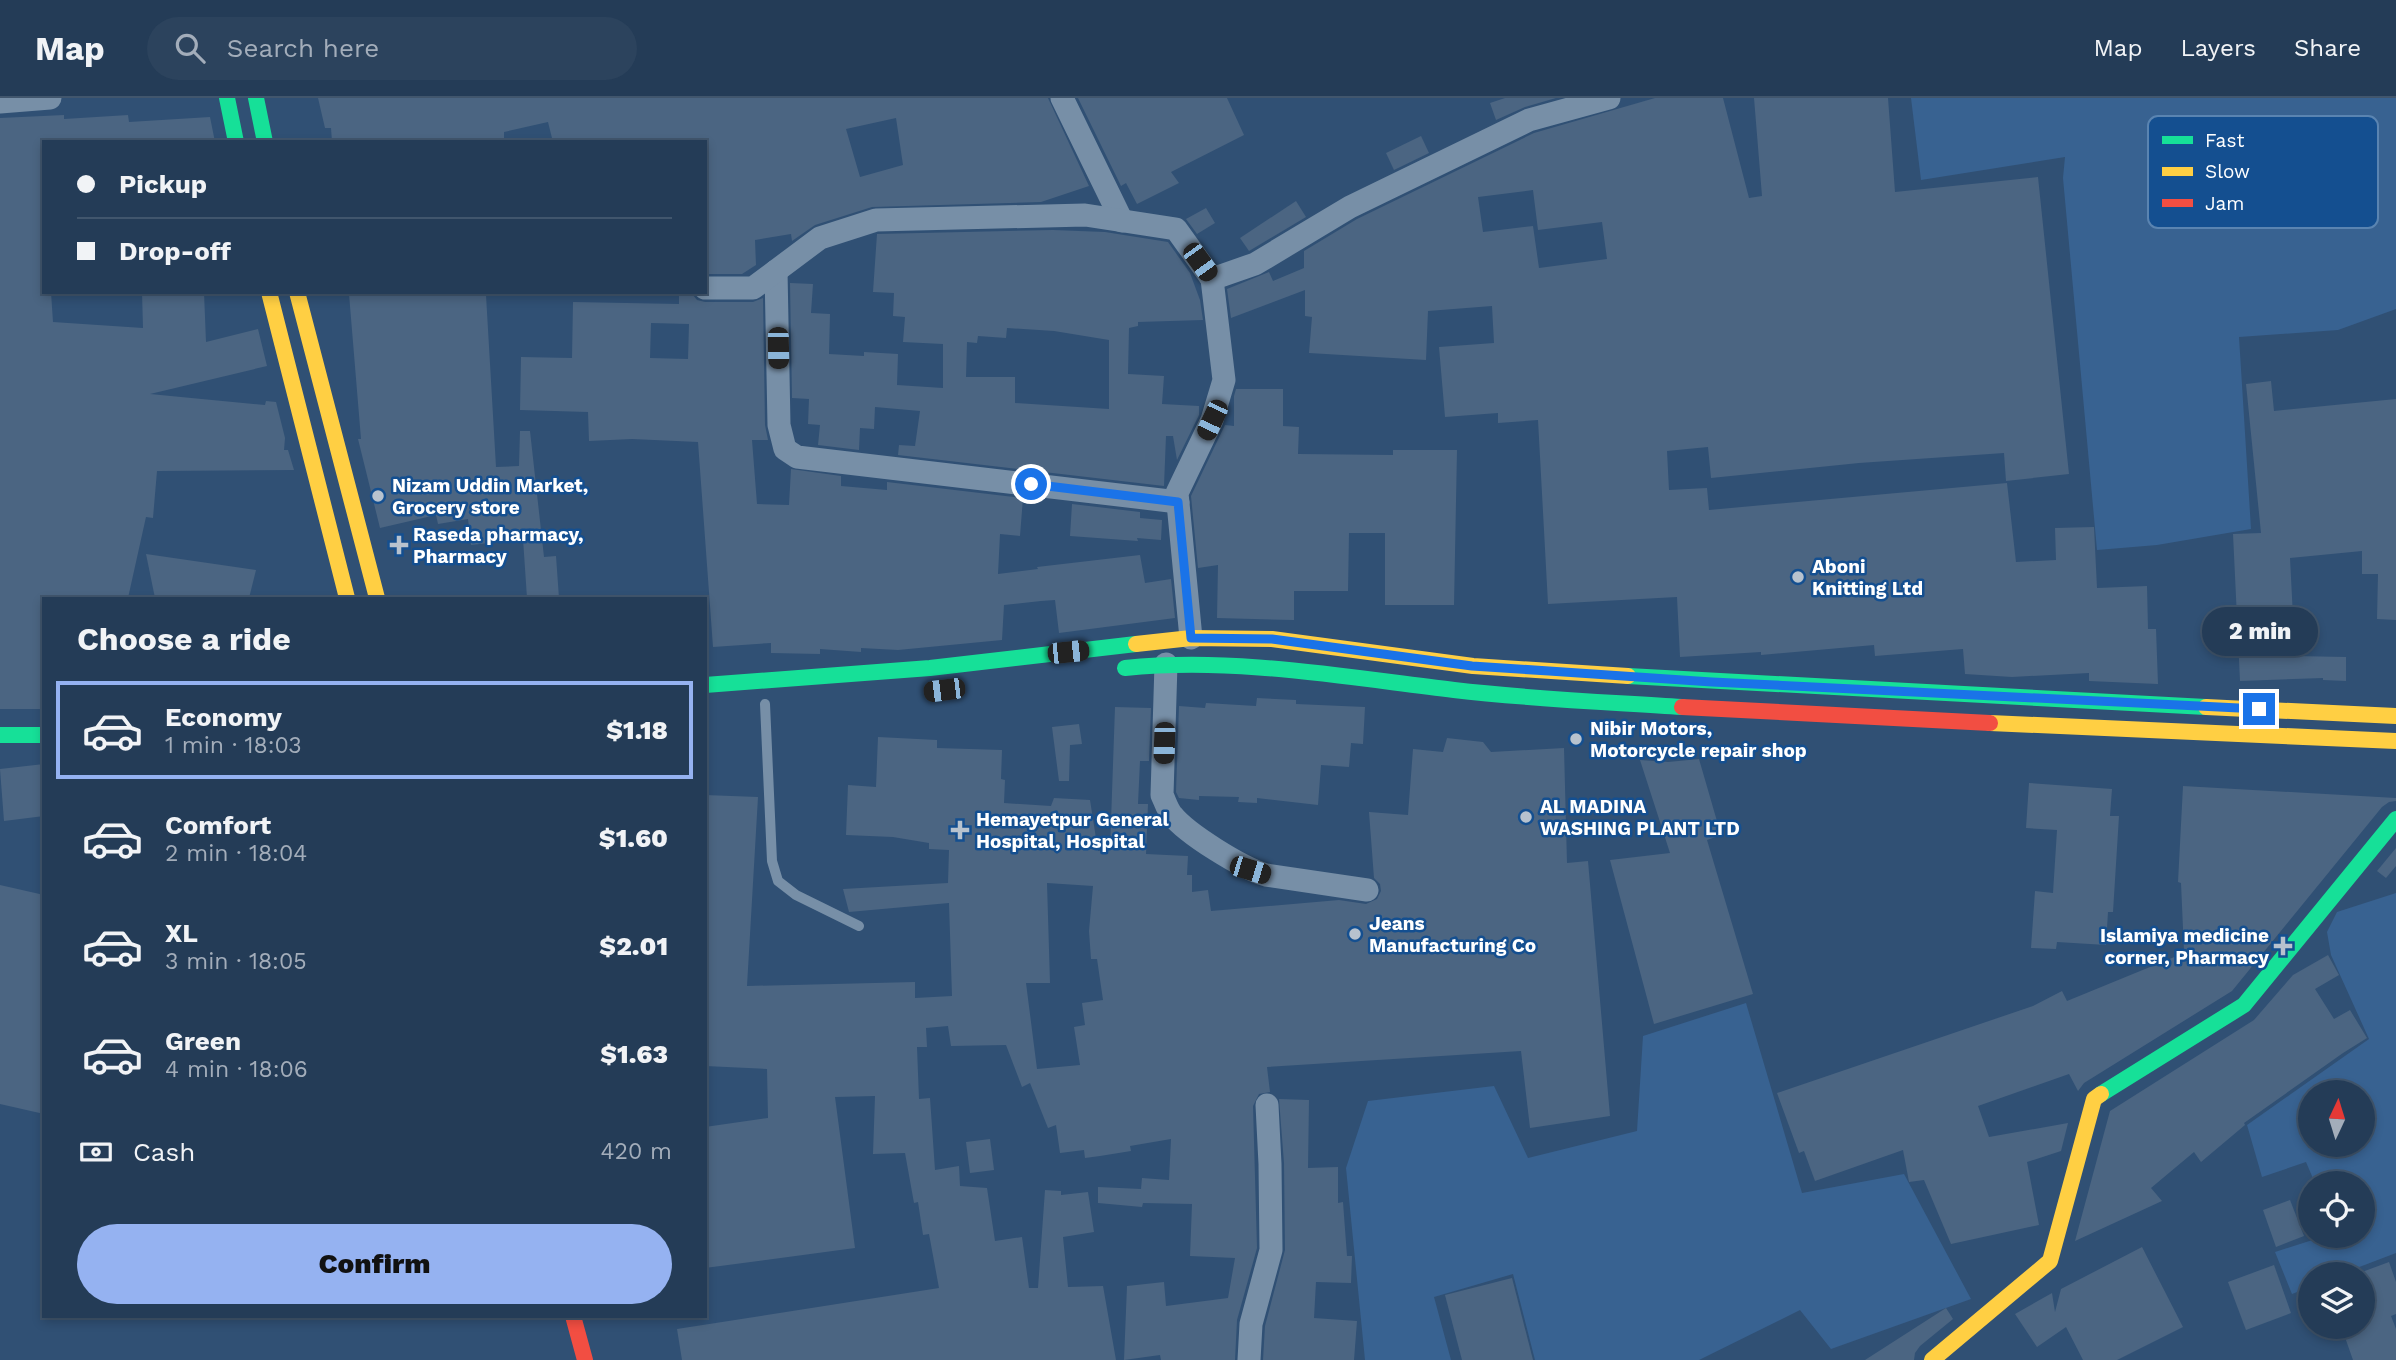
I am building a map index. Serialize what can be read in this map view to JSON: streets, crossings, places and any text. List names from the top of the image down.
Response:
{
  "places": {
    "other": [
      "Nizam Uddin Market, Grocery store",
      "Aboni Knitting Ltd",
      "Nibir Motors, Motorcycle repair shop",
      "AL MADINA WASHING PLANT LTD",
      "Jeans Manufacturing Co"
    ],
    "health": ["Raseda pharmacy, Pharmacy", "Hemayetpur General Hospital, Hospital", "Islamiya medicine corner, Pharmacy"]
  },
  "legend": ["Fast", "Slow", "Jam"],
  "north": "top",
  "page": {
    "header": "Map",
    "search": "Search here",
    "nav": ["Map", "Layers", "Share"],
    "banner": ["Pickup", "Drop-off"],
    "heading": "Choose a ride",
    "bubble": "2 min",
    "list": [
      {
        "name": "Economy",
        "note": "1 min · 18:03",
        "value": "$1.18"
      },
      {
        "name": "Comfort",
        "note": "2 min · 18:04",
        "value": "$1.60"
      },
      {
        "name": "XL",
        "note": "3 min · 18:05",
        "value": "$2.01"
      },
      {
        "name": "Green",
        "note": "4 min · 18:06",
        "value": "$1.63"
      }
    ],
    "pay": ["Cash", "420 m"],
    "buttons": "Confirm"
  }
}
